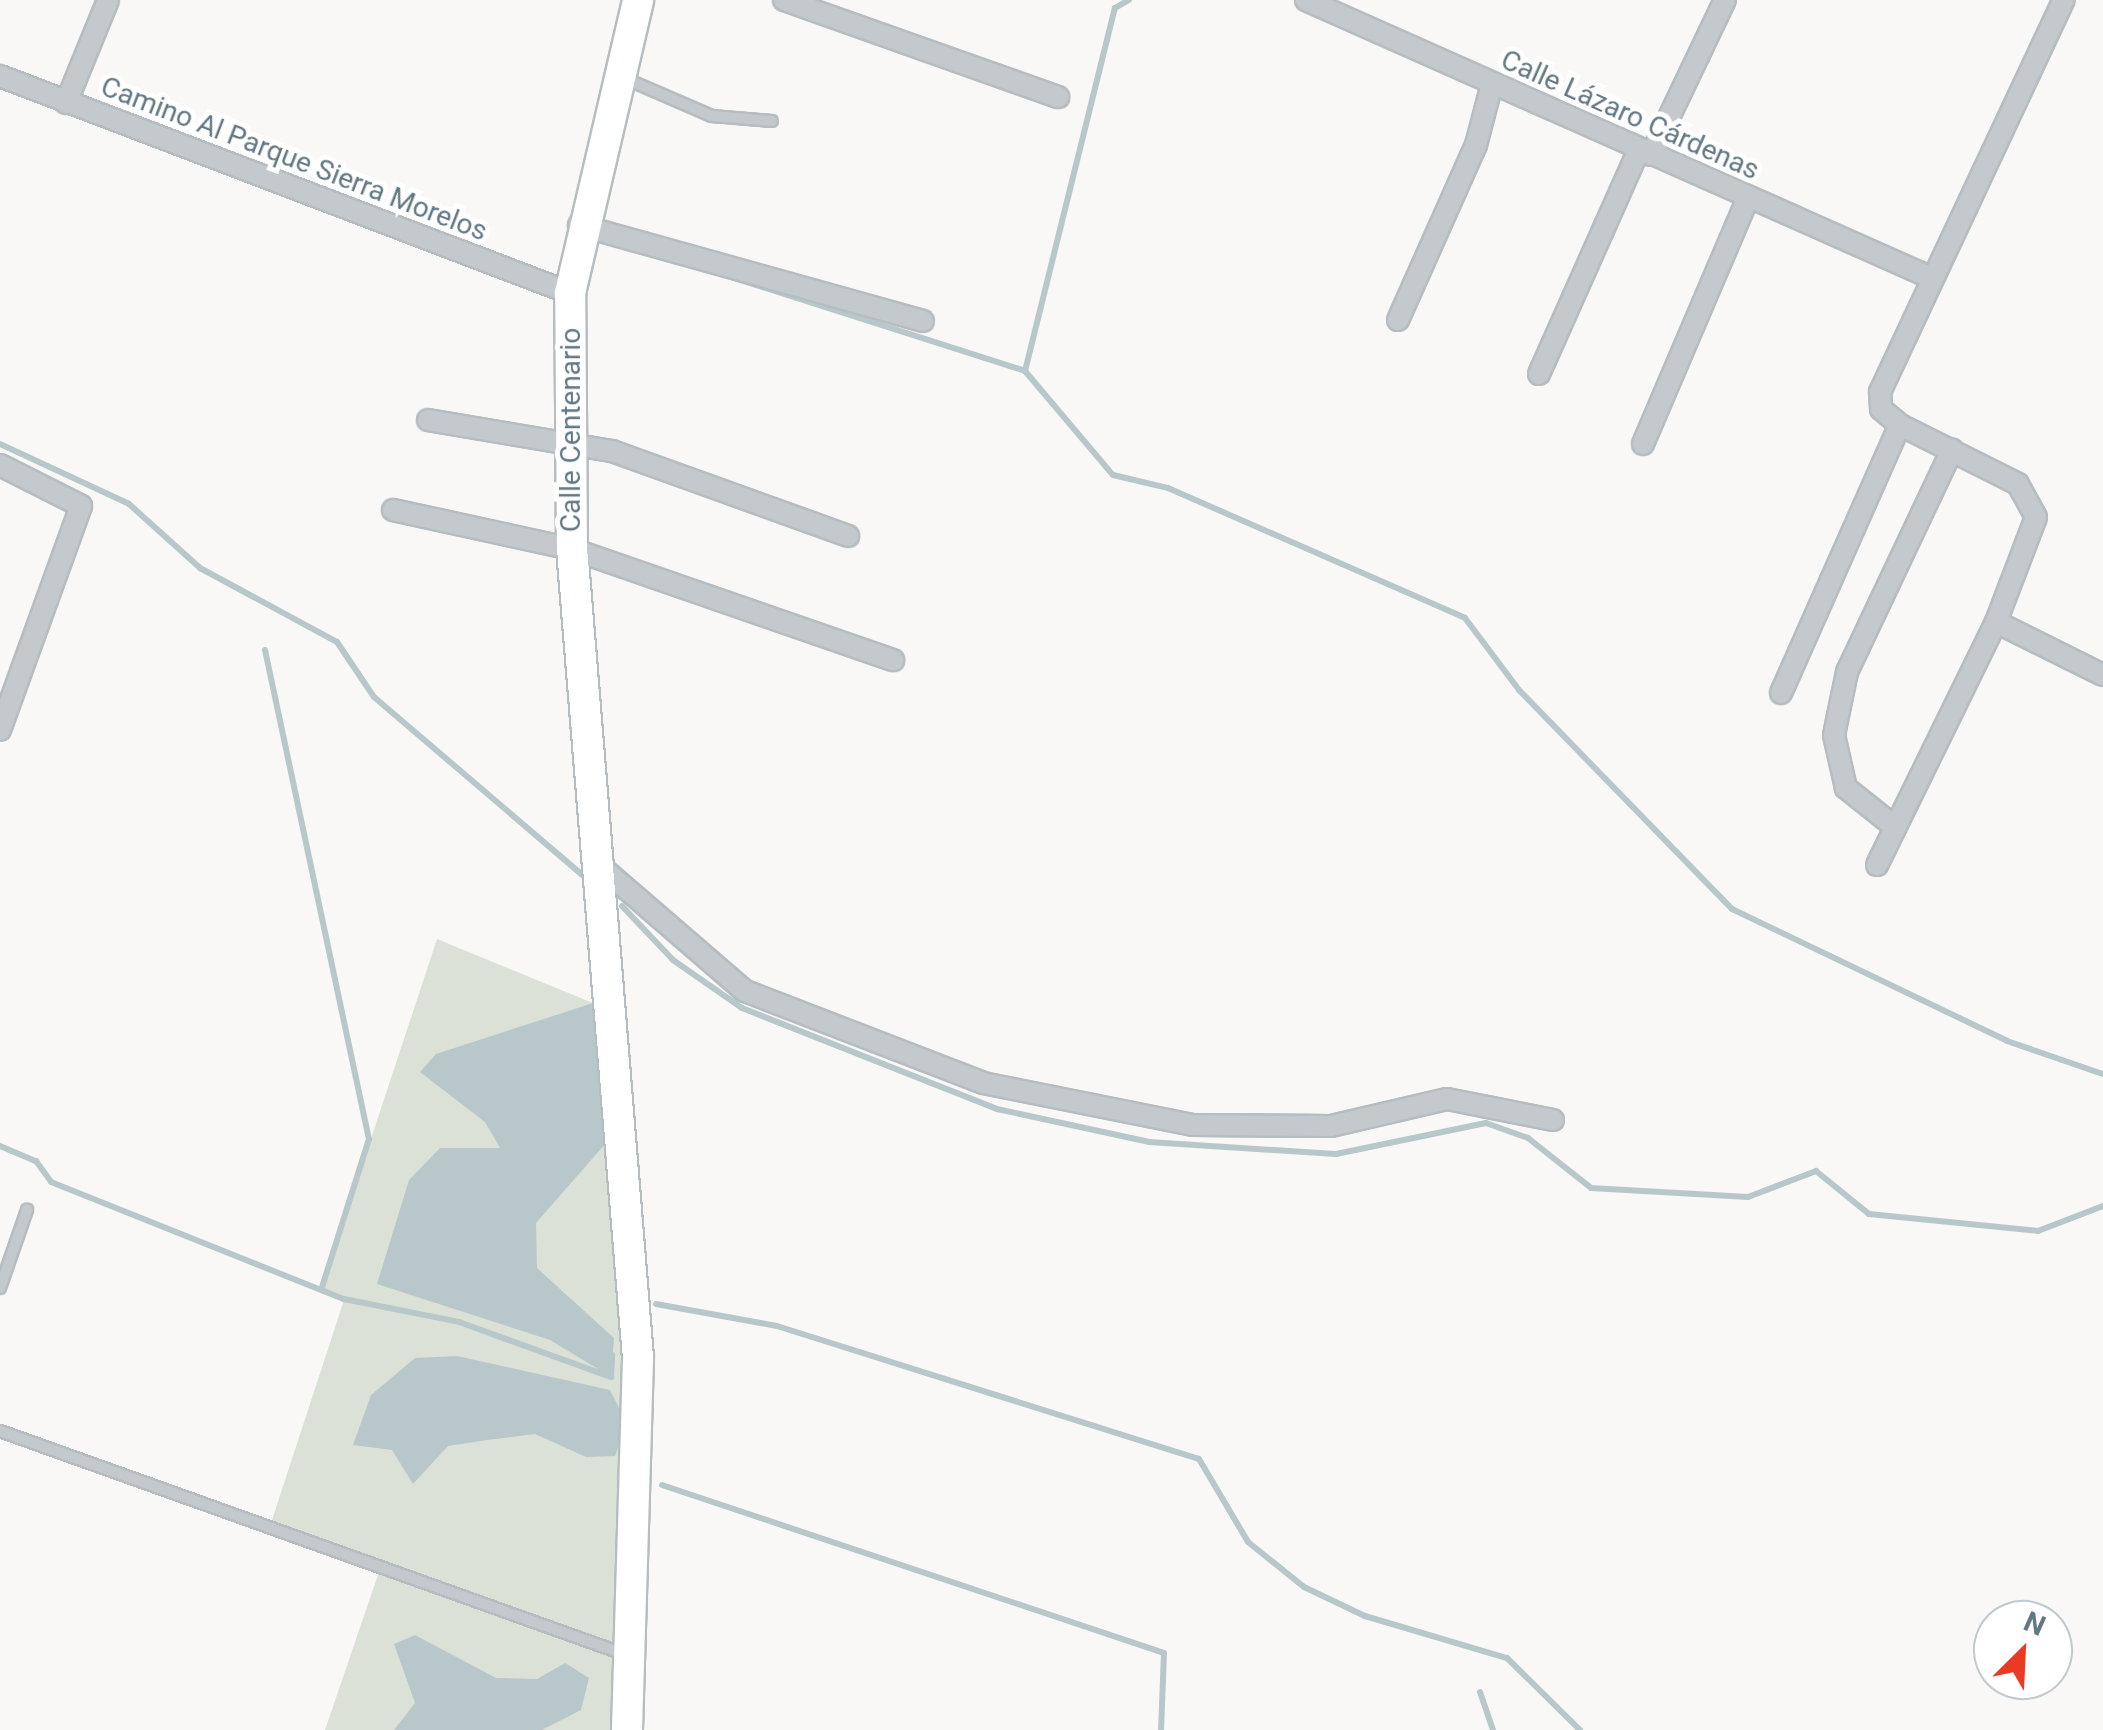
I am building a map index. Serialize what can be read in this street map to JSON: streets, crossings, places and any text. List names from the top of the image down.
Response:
{
  "streets": {
    "street": ["Calle Lázaro Cárdenas", "Camino Al Parque Sierra Morelos", "Calle Centenario"]
  },
  "crossings": [
    ["Camino Al Parque Sierra Morelos", "Calle Centenario"]
  ],
  "north": "top right"
}
